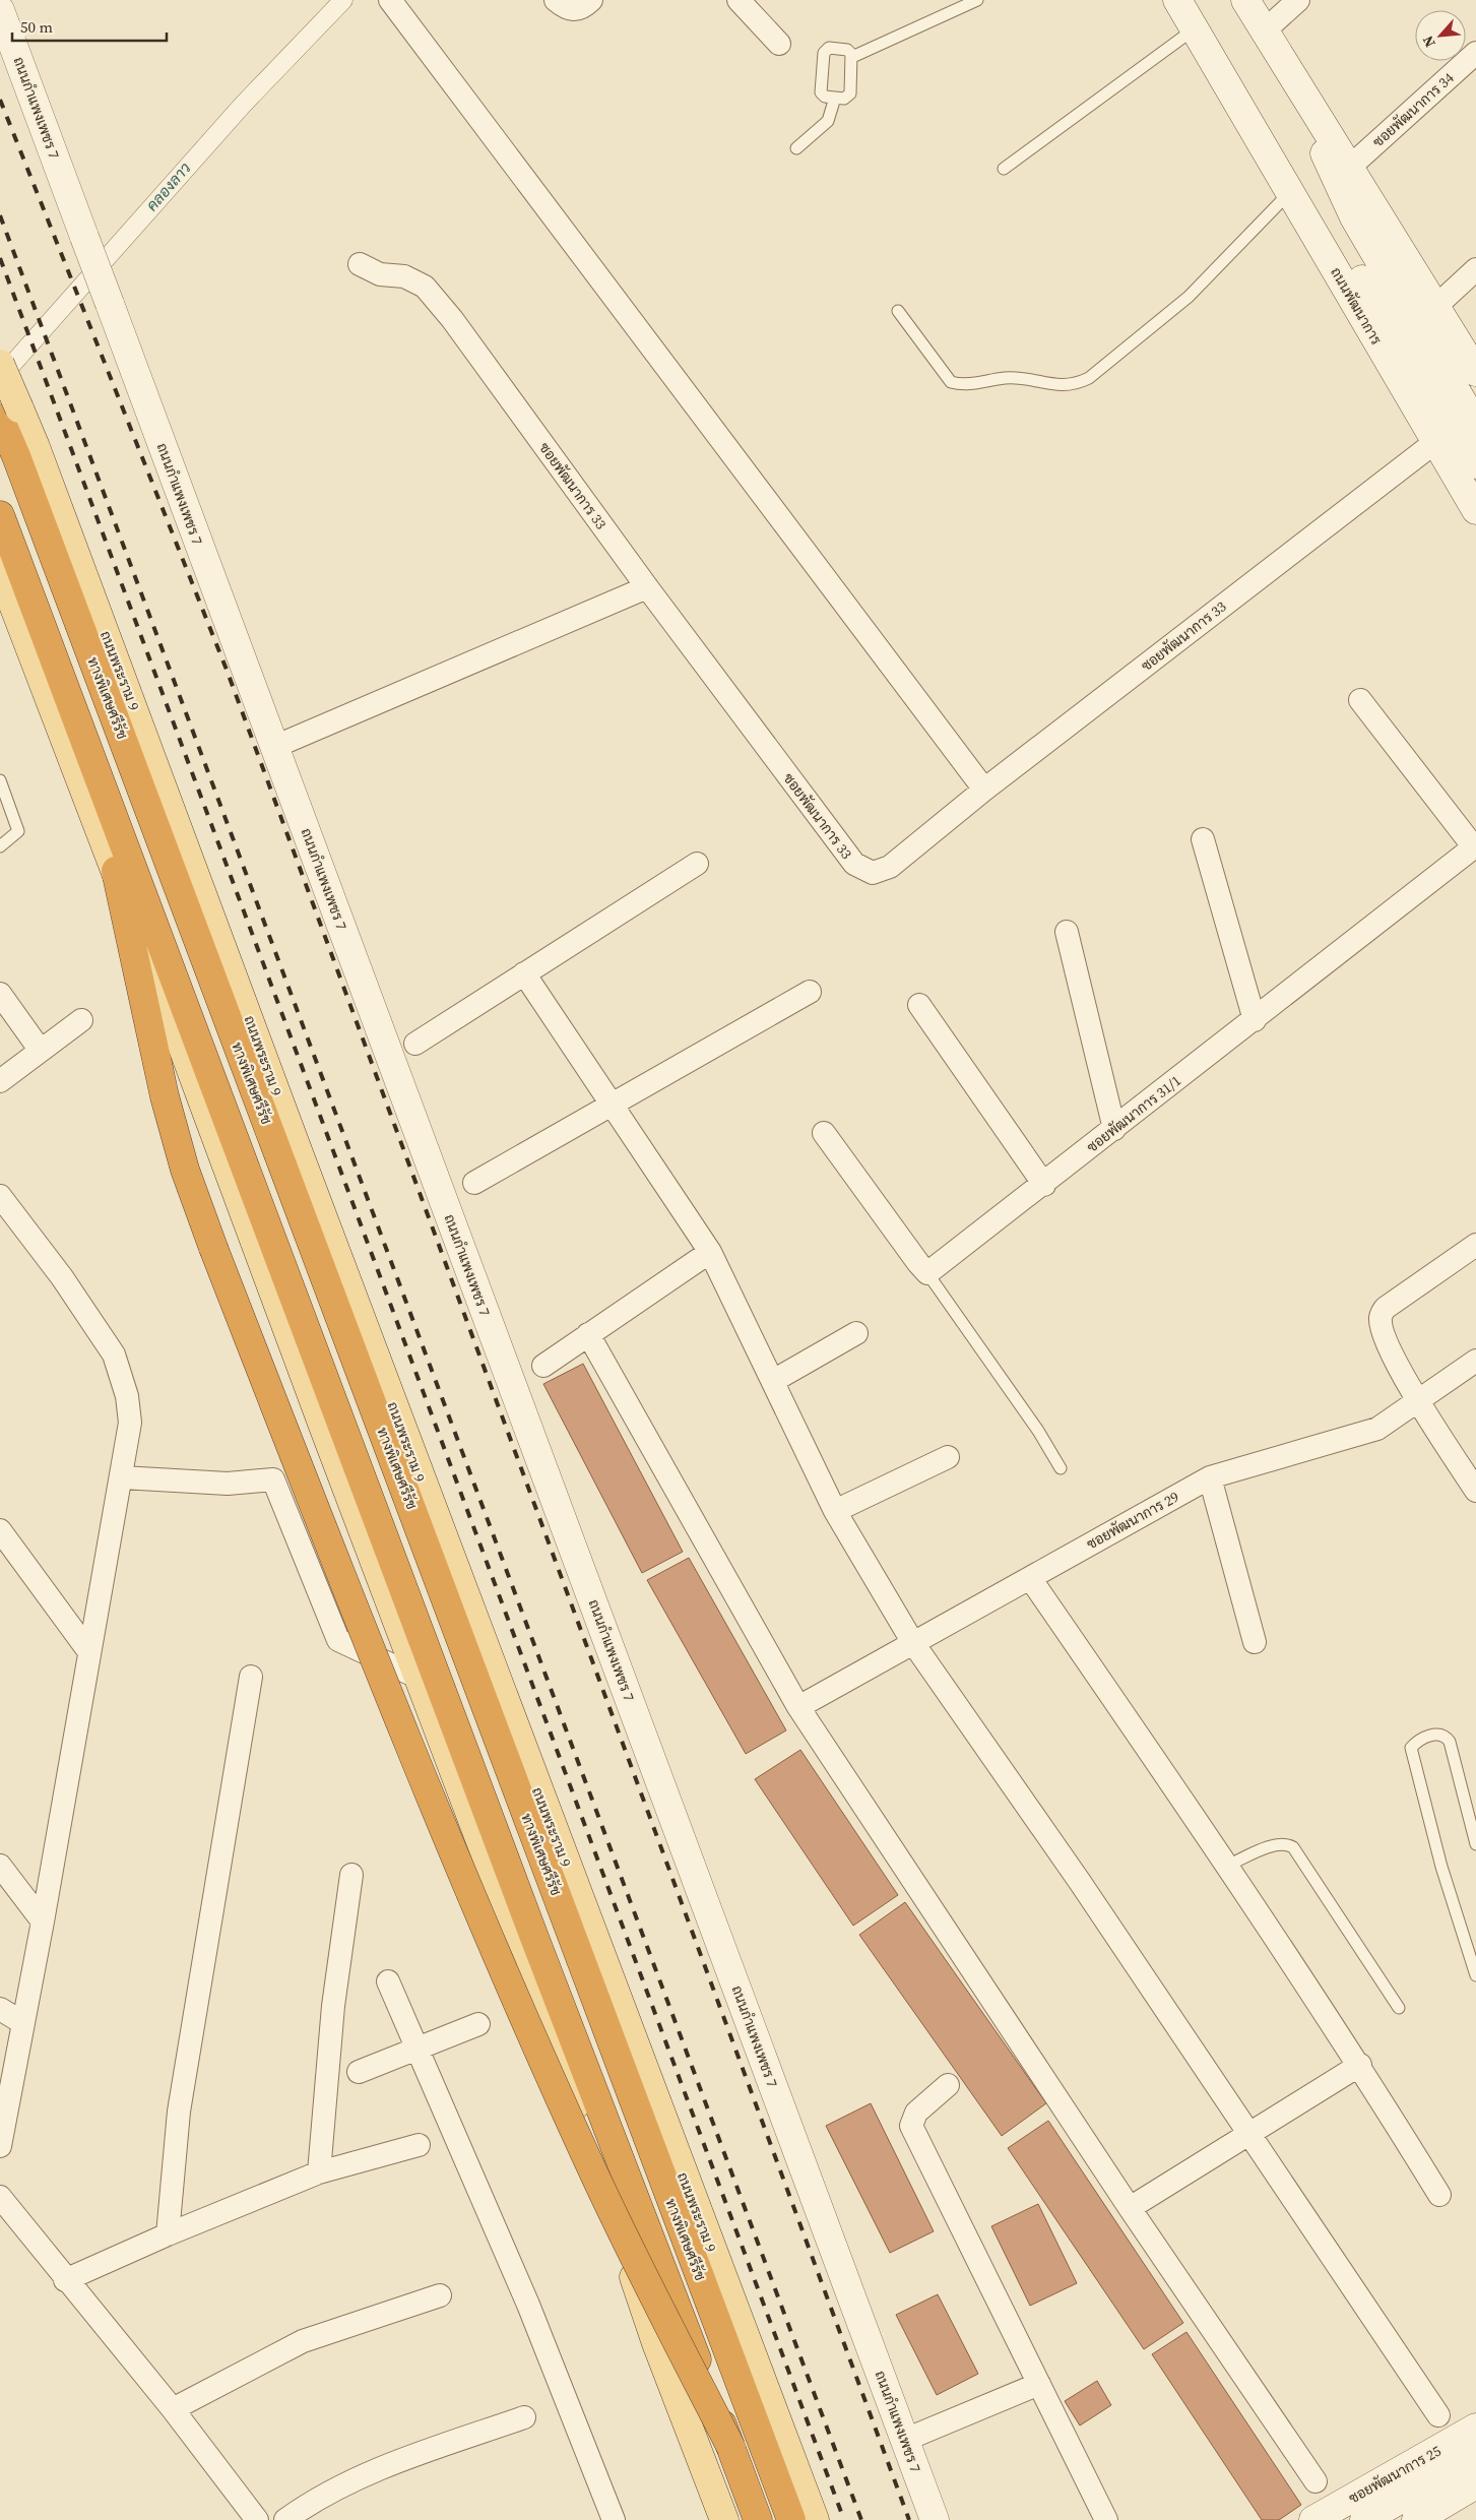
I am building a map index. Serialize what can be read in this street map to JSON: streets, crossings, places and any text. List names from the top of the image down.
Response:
{
  "streets": {
    "highway": ["ทางพิเศษศรีรัช"],
    "main road": ["ถนนพระราม 9"],
    "street": [
      "ถนนกำแพงเพชร 7",
      "ซอยพัฒนาการ 34",
      "ถนนพัฒนาการ",
      "ซอยพัฒนาการ 33",
      "ซอยพัฒนาการ 31/1",
      "ซอยพัฒนาการ 29",
      "ซอยพัฒนาการ 25"
    ]
  },
  "crossings": [
    ["ถนนพัฒนาการ", "ซอยพัฒนาการ 33"],
    ["ถนนพระราม 9", "ทางพิเศษศรีรัช"]
  ],
  "water": ["คลองลาว"],
  "scale_bar": "50 m",
  "north": "bottom left"
}
